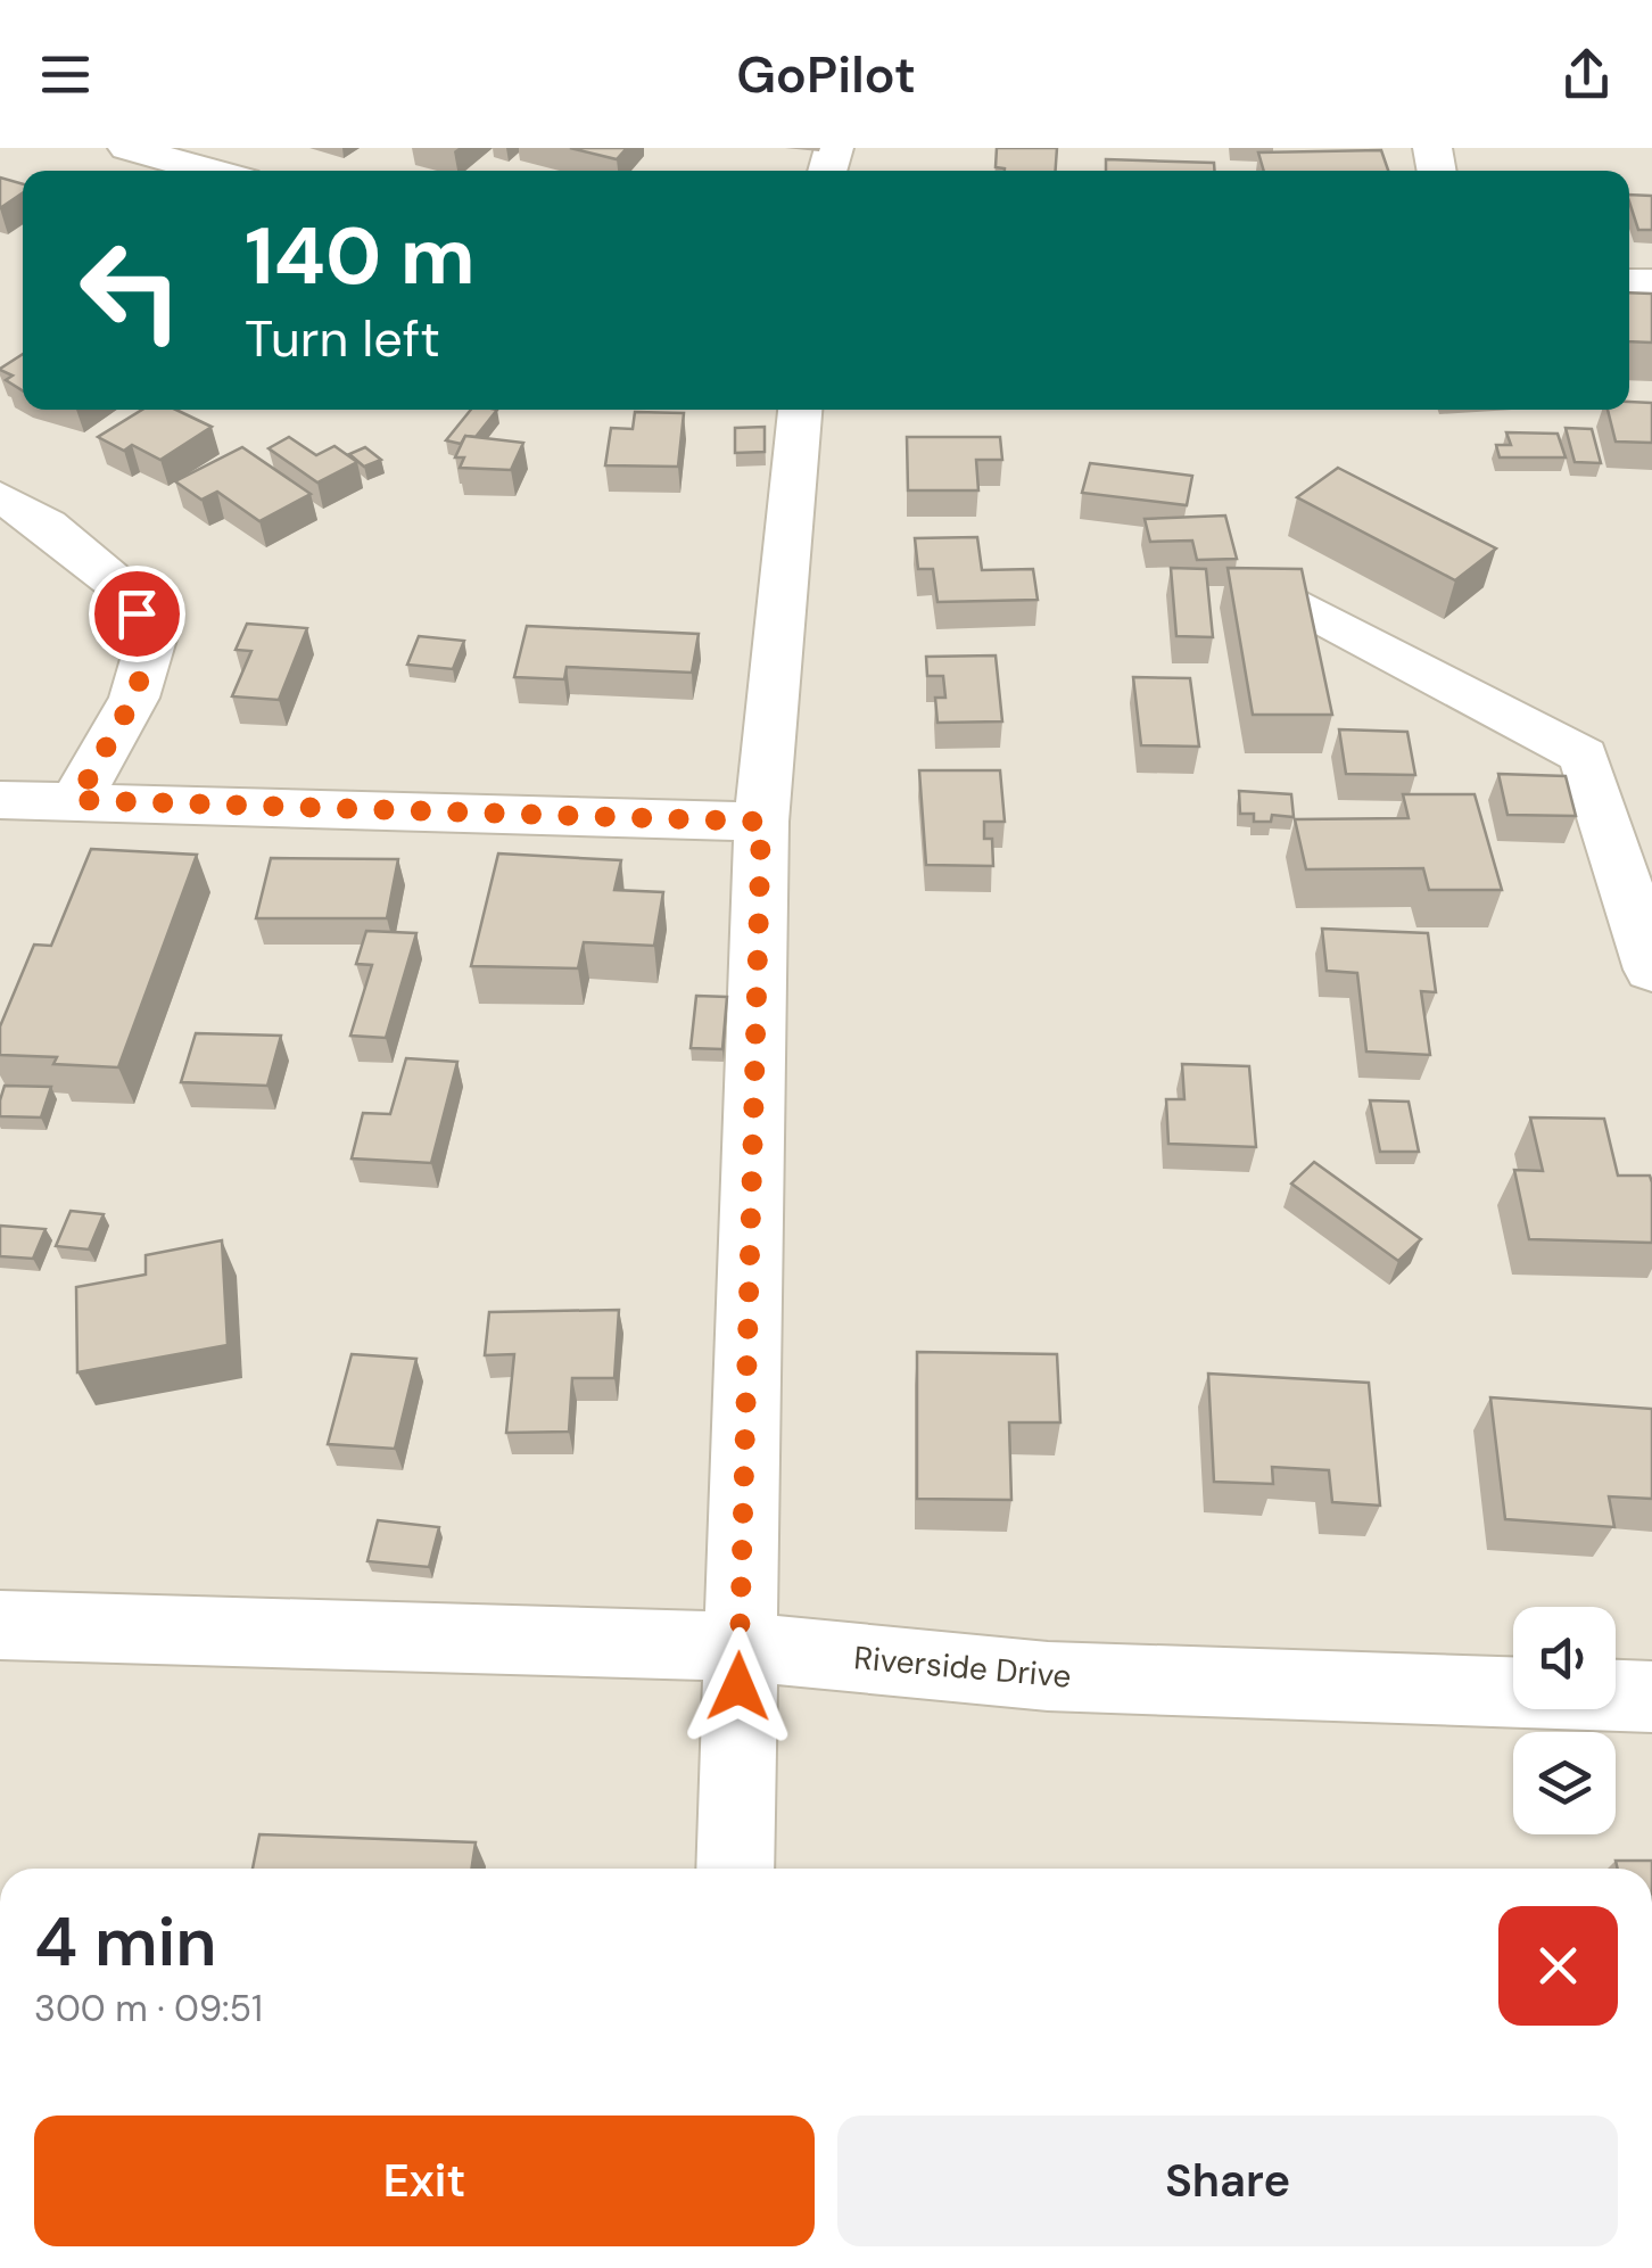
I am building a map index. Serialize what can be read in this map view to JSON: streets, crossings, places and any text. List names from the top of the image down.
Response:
{
  "streets": {
    "street": ["Riverside Drive"]
  },
  "page": {
    "header": "GoPilot",
    "turn": ["140 m", "Turn left"],
    "heading": ["4 min", "300 m · 09:51"],
    "buttons": ["Exit", "Share"]
  }
}
